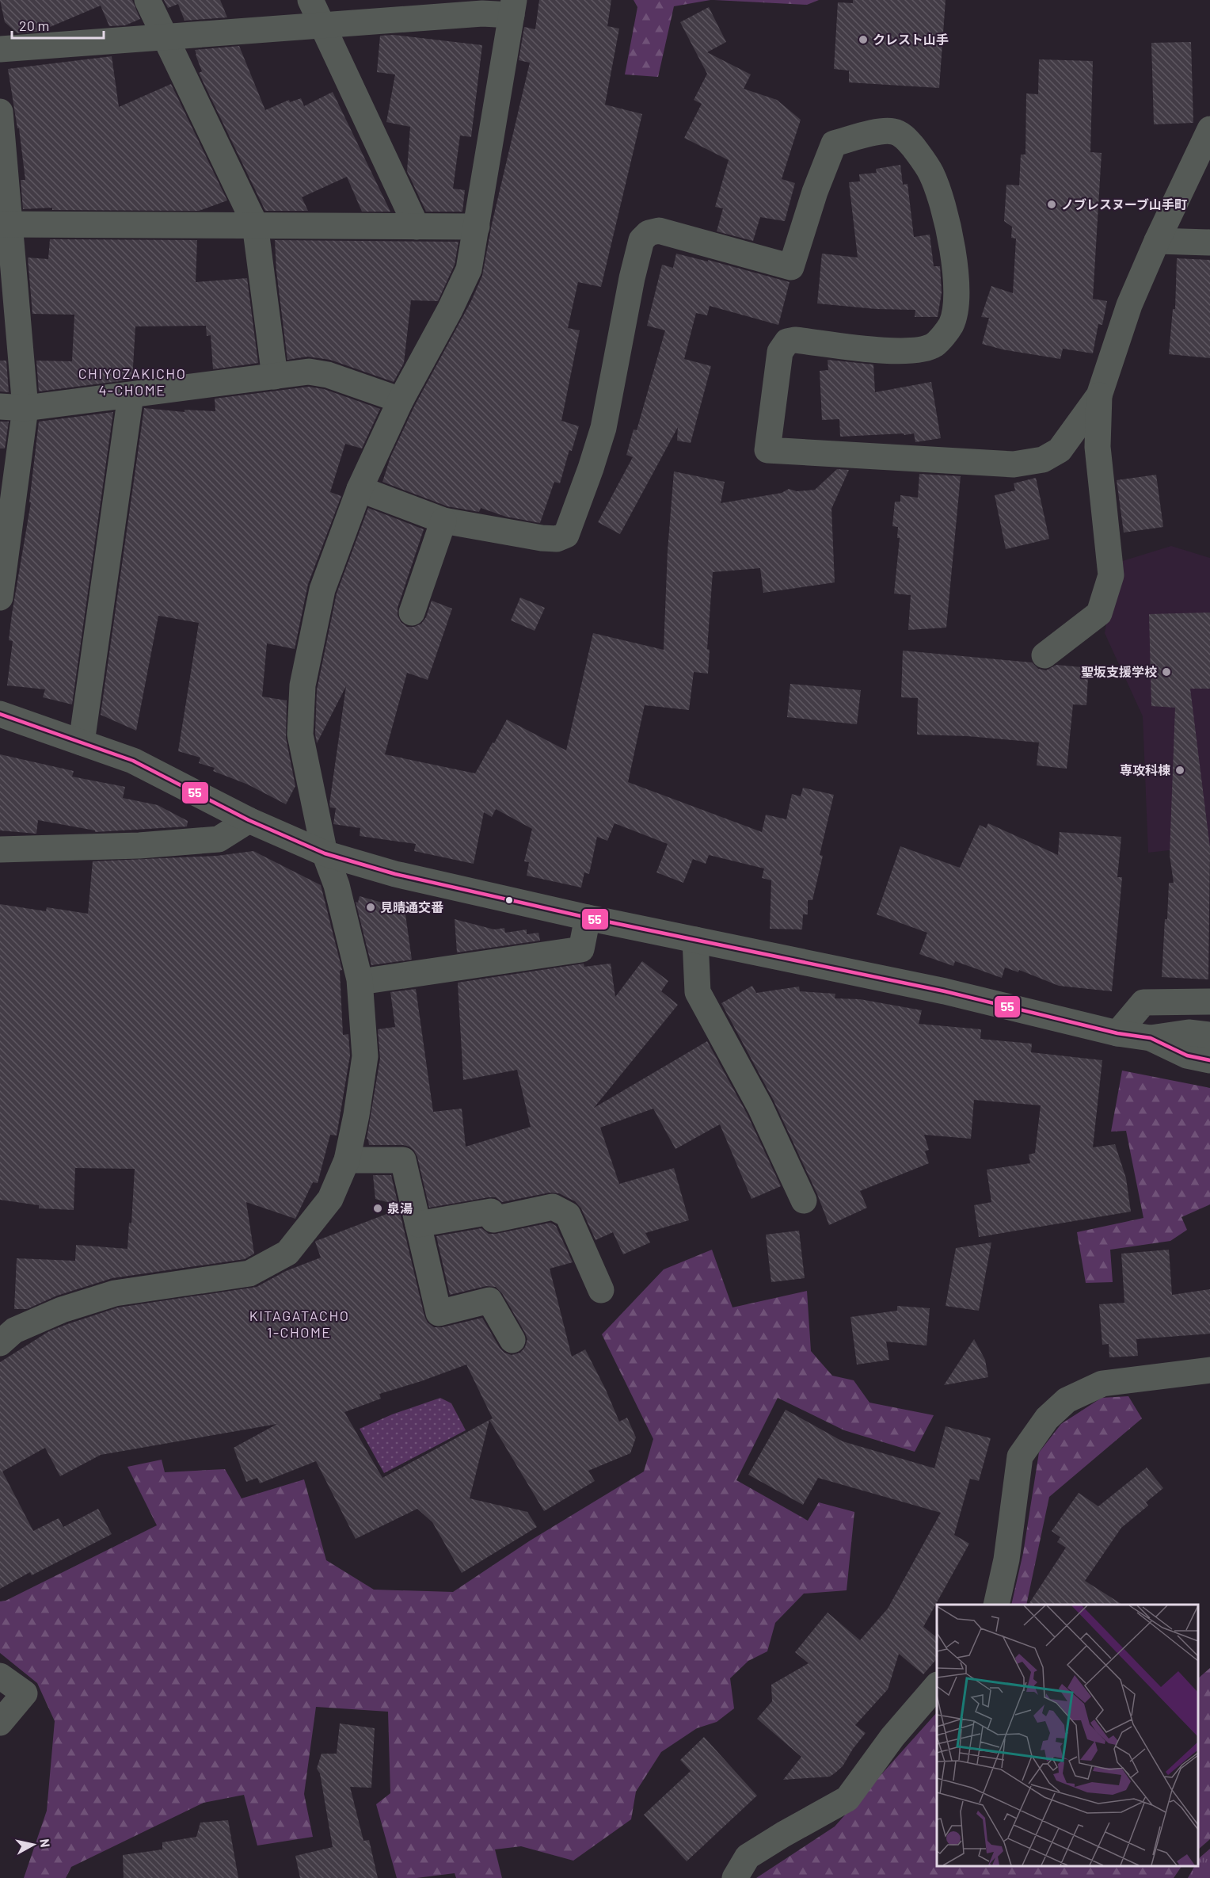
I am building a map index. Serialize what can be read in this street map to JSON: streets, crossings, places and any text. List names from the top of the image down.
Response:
{
  "districts": ["CHIYOZAKICHO 4-CHOME", "KITAGATACHO 1-CHOME"],
  "places": [
    "クレスト山手",
    "ノブレスヌーブ山手町",
    "聖坂支援学校",
    "専攻科棟",
    "見晴通交番",
    "泉湯"
  ],
  "lines": ["transit line 55"],
  "scale_bar": "20 m",
  "north": "right"
}
